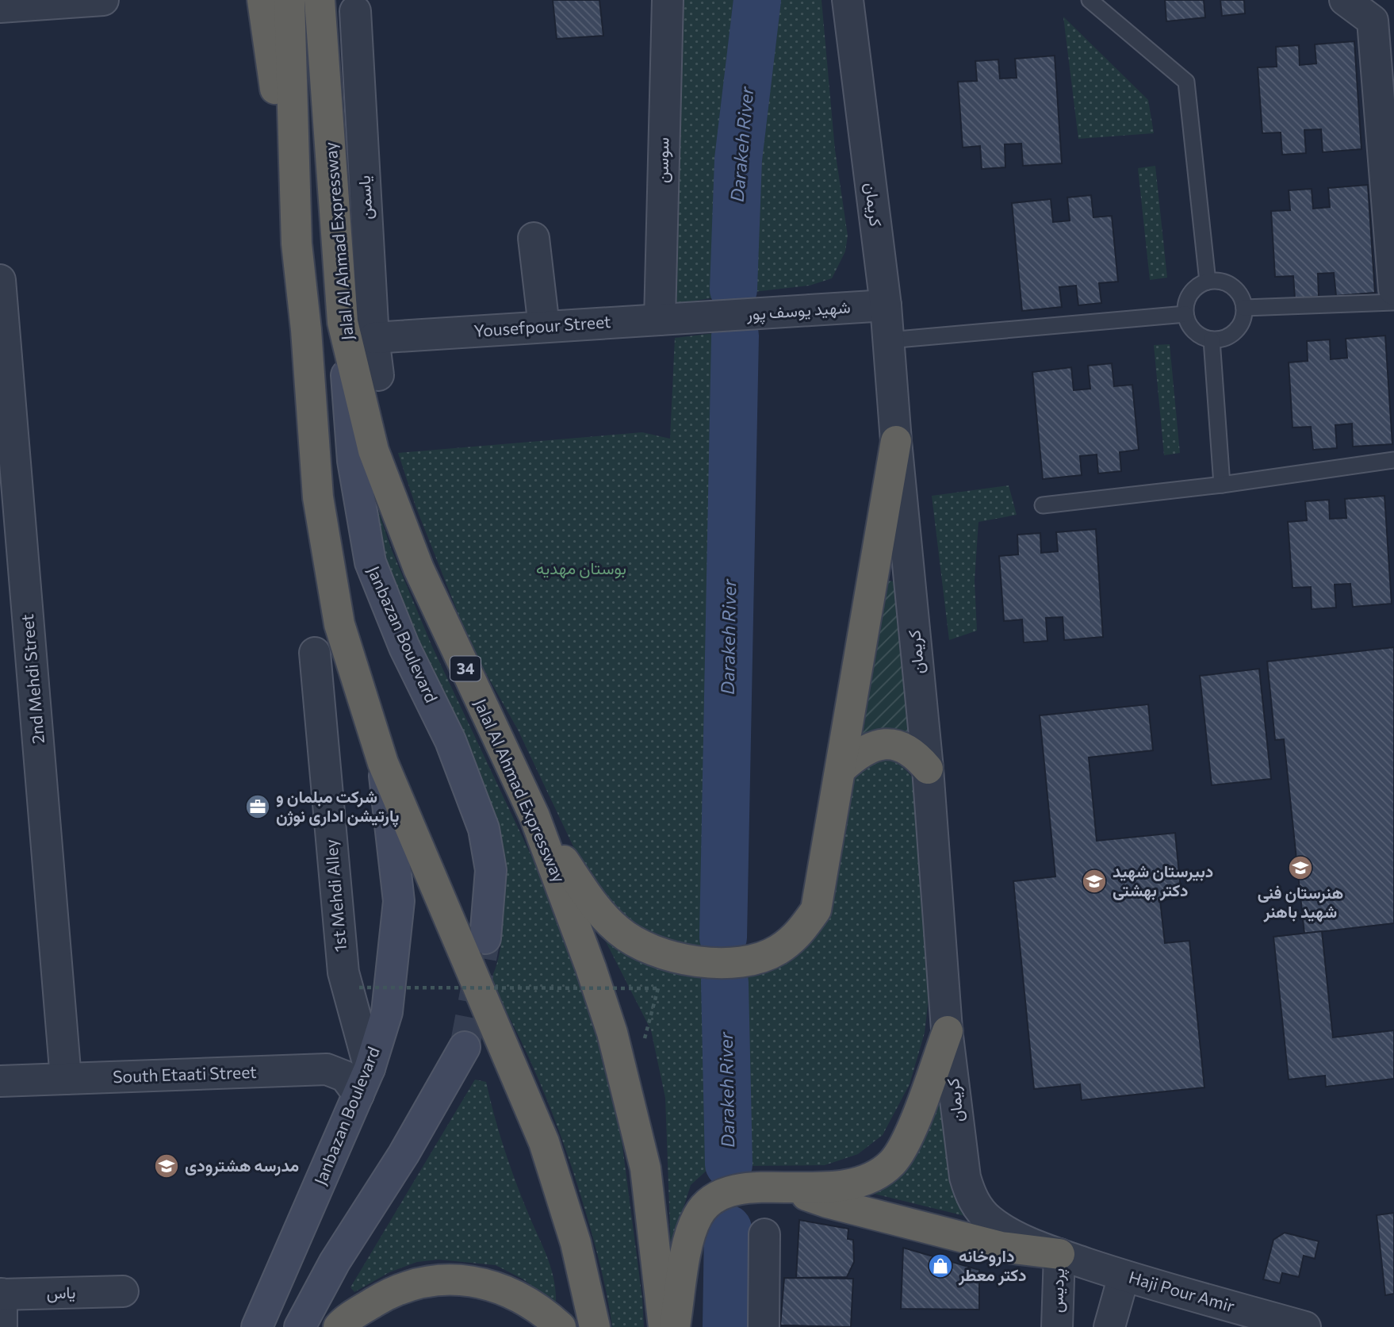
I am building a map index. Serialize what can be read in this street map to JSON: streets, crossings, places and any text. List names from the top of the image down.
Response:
{
  "streets": {
    "highway": ["Jalal Al Ahmad Expressway", "34"],
    "main road": ["Janbazan Boulevard"],
    "street": [
      "سوسن",
      "یاسمن",
      "کریمان",
      "شهید یوسف پور",
      "Yousefpour Street",
      "2nd Mehdi Street",
      "1st Mehdi Alley",
      "South Etaati Street",
      "پردیس",
      "Haji Pour Amir",
      "یاس"
    ]
  },
  "crossings": [
    ["سوسن", "Yousefpour Street"],
    ["یاسمن", "Yousefpour Street"],
    ["کریمان", "شهید یوسف پور"],
    ["کریمان", "پردیس"],
    ["کریمان", "Haji Pour Amir"],
    ["Jalal Al Ahmad Expressway", "Janbazan Boulevard"],
    ["شهید یوسف پور", "Yousefpour Street"],
    ["Janbazan Boulevard", "1st Mehdi Alley"],
    ["Janbazan Boulevard", "South Etaati Street"],
    ["2nd Mehdi Street", "South Etaati Street"],
    ["1st Mehdi Alley", "South Etaati Street"],
    ["پردیس", "Haji Pour Amir"]
  ],
  "water": ["Darakeh River"],
  "parks": ["بوستان مهدیه"],
  "places": {
    "office": ["شرکت مبلمان و پارتیشن اداری نوژن"],
    "school or university": ["هنرستان فنی شهید باهنر", "دبیرستان شهید دکتر بهشتی", "مدرسه هشترودی"],
    "shop": ["داروخانه دکتر معطر"]
  }
}
